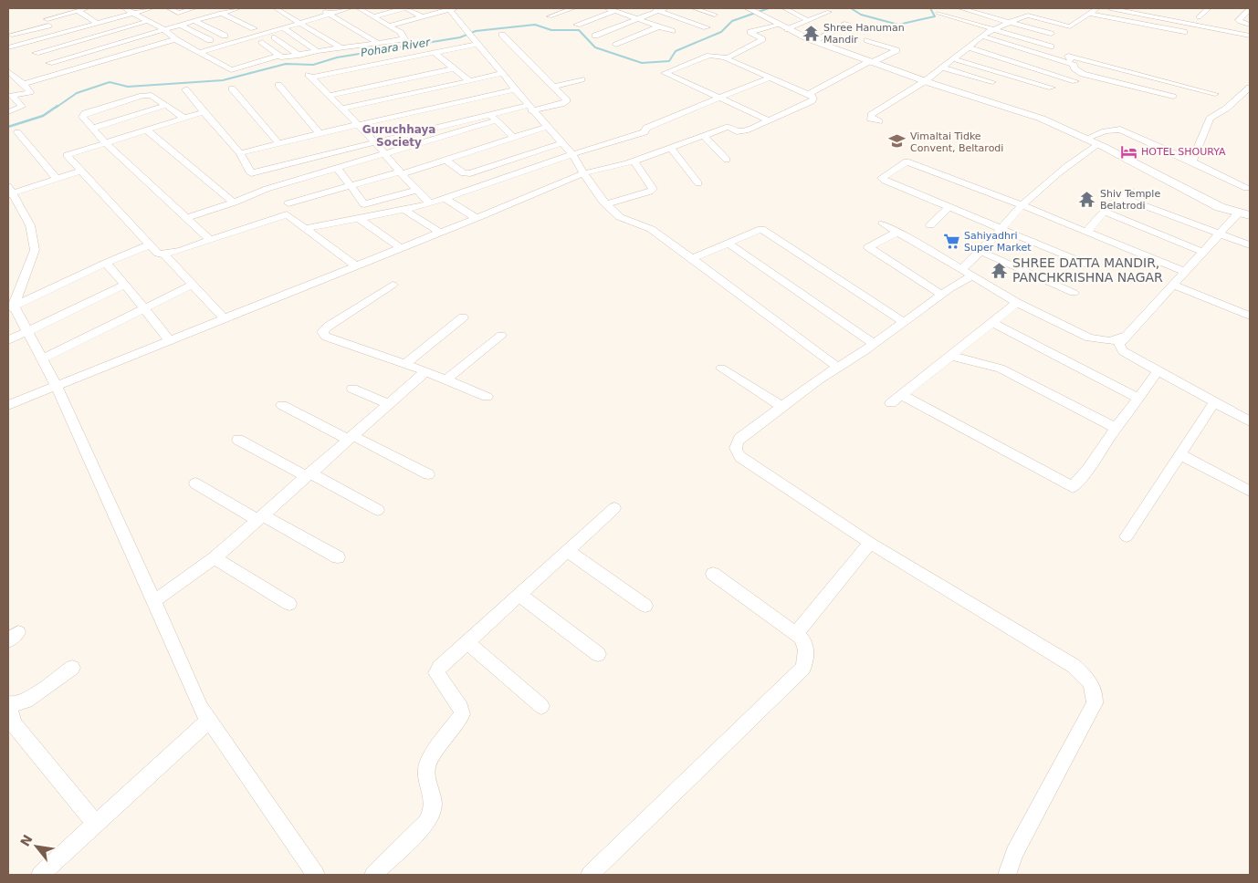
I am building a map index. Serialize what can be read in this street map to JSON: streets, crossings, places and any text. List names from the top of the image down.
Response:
{
  "districts": ["Guruchhaya Society"],
  "water": ["Pohara River"],
  "places": {
    "temple": ["Shree Hanuman Mandir", "Shiv Temple Belatrodi", "SHREE DATTA MANDIR, PANCHKRISHNA NAGAR"],
    "school or university": ["Vimaltai Tidke Convent, Beltarodi"],
    "hotel": ["HOTEL SHOURYA"],
    "supermarket": ["Sahiyadhri Super Market"]
  },
  "north": "top left"
}
